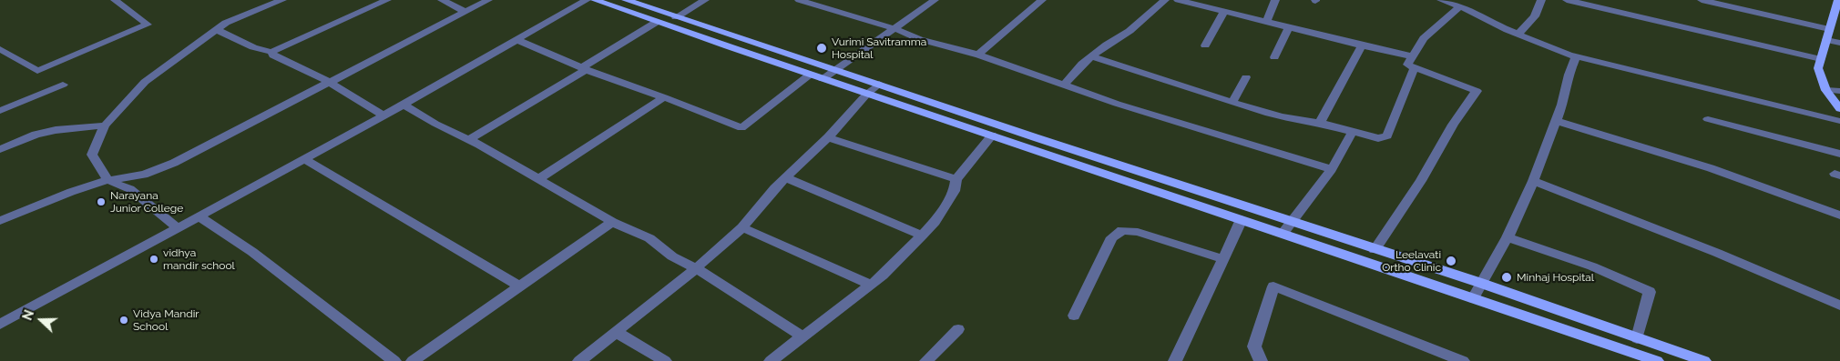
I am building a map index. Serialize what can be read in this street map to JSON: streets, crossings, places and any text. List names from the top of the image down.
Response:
{
  "places": [
    "Vurimi Savitramma Hospital",
    "Narayana Junior College",
    "vidhya mandir school",
    "Leelavati Ortho Clinic",
    "Minhaj Hospital",
    "Vidya Mandir School"
  ],
  "north": "left"
}
